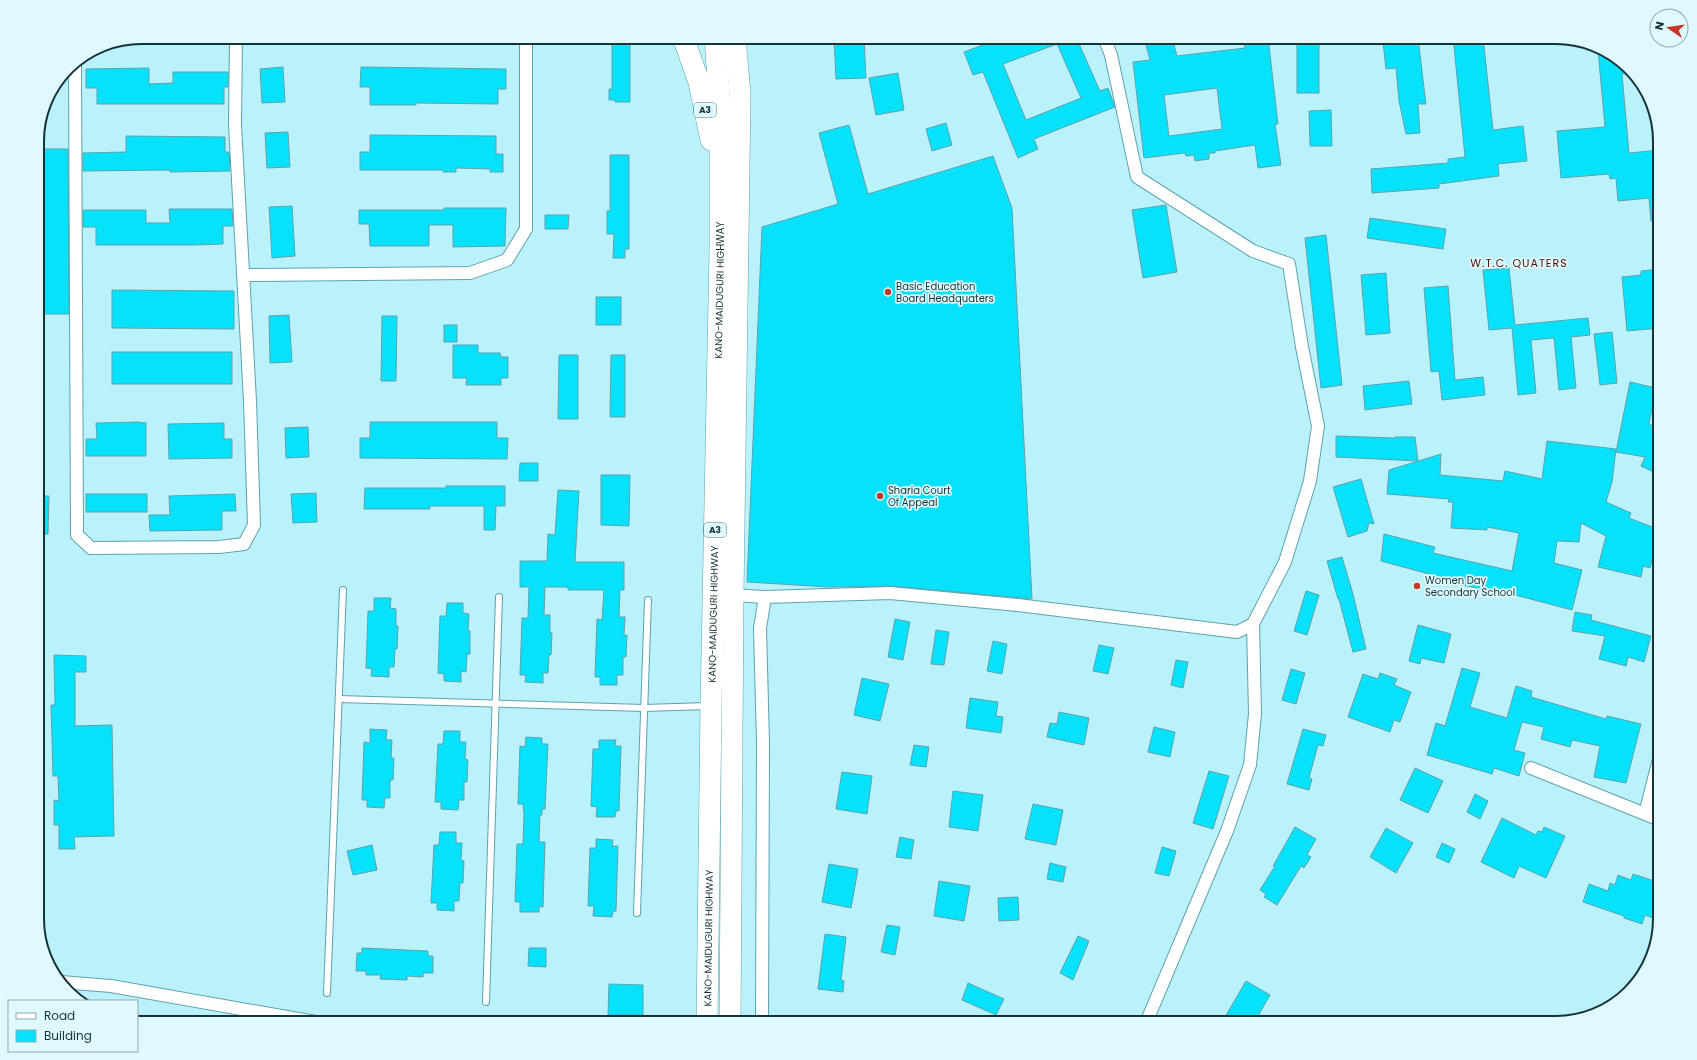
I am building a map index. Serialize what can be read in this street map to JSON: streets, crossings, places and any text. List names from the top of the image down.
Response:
{
  "streets": {
    "highway": ["A3", "KANO-MAIDUGURI HIGHWAY"]
  },
  "crossings": [
    ["A3", "KANO-MAIDUGURI HIGHWAY"]
  ],
  "districts": ["W.T.C. QUATERS"],
  "places": ["Basic Education Board Headquaters", "Sharia Court Of Appeal", "Women Day Secondary School"],
  "legend": ["Road", "Building"],
  "north": "left"
}
